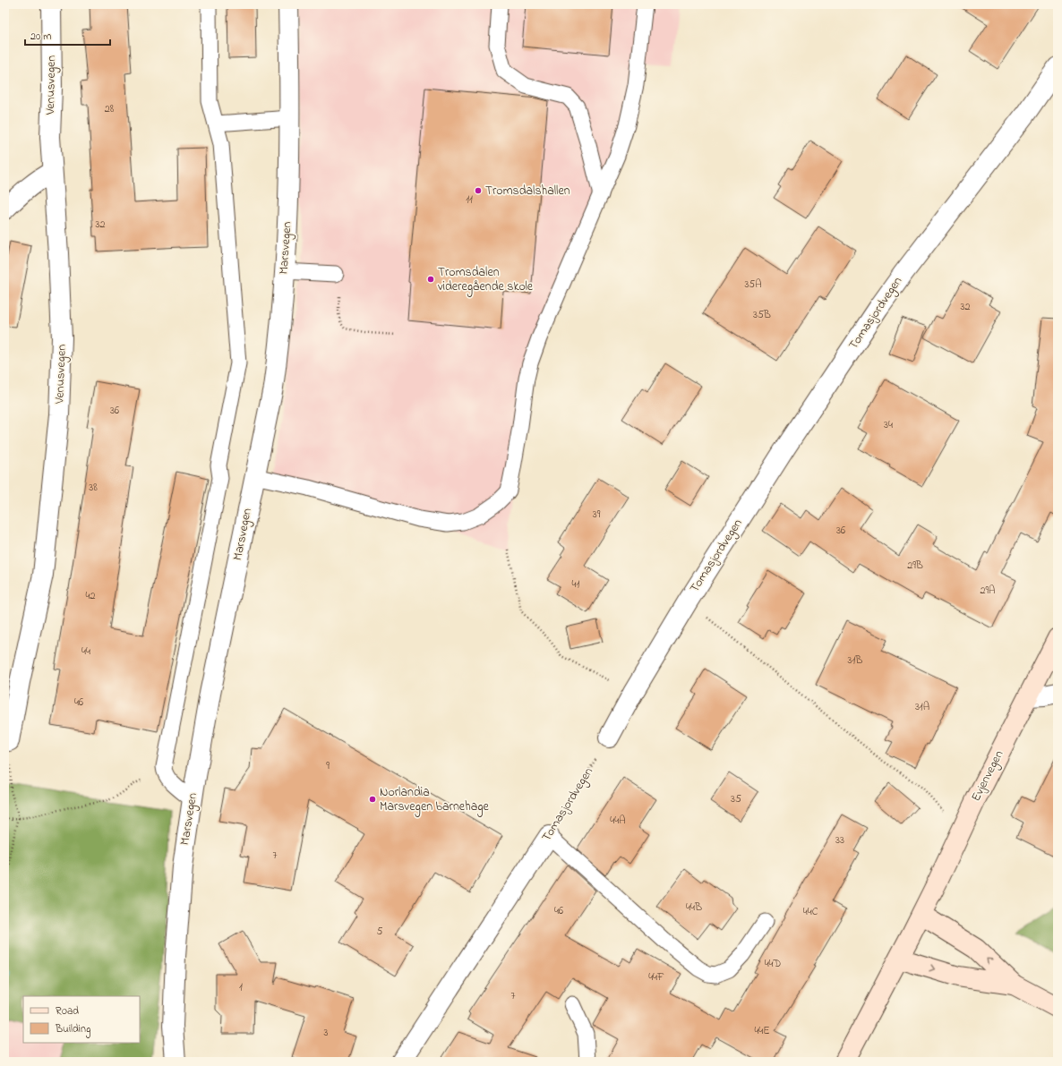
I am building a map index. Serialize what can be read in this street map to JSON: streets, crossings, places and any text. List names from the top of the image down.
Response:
{
  "streets": {
    "street": [
      "Venusvegen",
      "Marsvegen",
      "Tomasjordvegen",
      "Evjenvegen"
    ]
  },
  "places": ["Tromsdalshallen", "Tromsdalen videregående skole", "Norlandia Marsvegen barnehage"],
  "house_numbers": [
    "28",
    "11",
    "32",
    "35A",
    "32",
    "35B",
    "36",
    "34",
    "38",
    "39",
    "36",
    "29B",
    "41",
    "29A",
    "42",
    "44",
    "31B",
    "46",
    "31A",
    "9",
    "35",
    "44A",
    "33",
    "7",
    "44B",
    "46",
    "44C",
    "5",
    "44D",
    "44F",
    "1",
    "7",
    "44E",
    "3"
  ],
  "legend": ["Road", "Building"],
  "scale_bar": "20 m"
}
